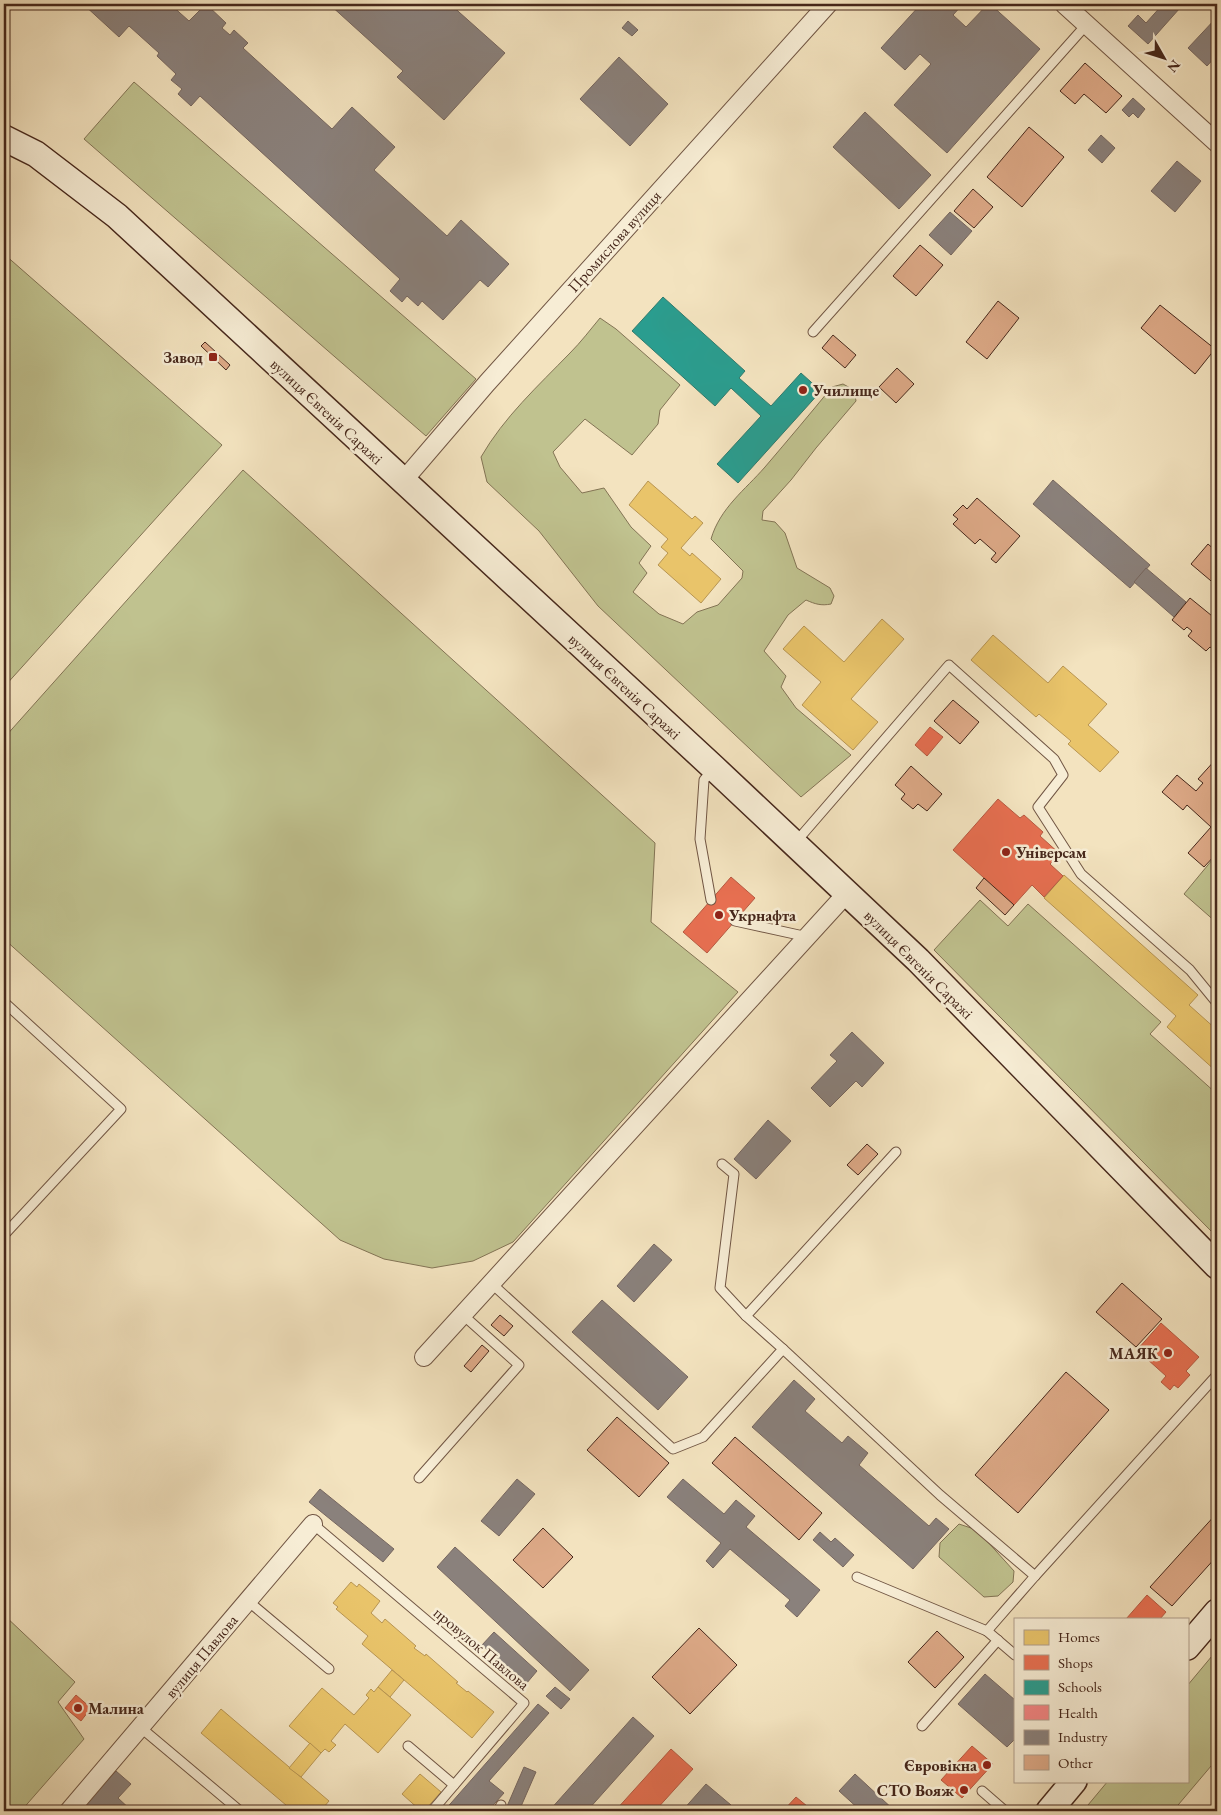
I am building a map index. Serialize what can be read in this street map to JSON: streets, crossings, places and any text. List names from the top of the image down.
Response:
{
  "streets": {
    "main road": ["вулиця Євгенія Саражі"],
    "street": ["Промислова вулиця", "вулиця Павлова"],
    "lane": ["провулок Павлова"]
  },
  "crossings": [
    ["Промислова вулиця", "вулиця Євгенія Саражі"],
    ["провулок Павлова", "вулиця Павлова"]
  ],
  "places": {
    "transit": ["Завод"],
    "other": [
      "Училище",
      "Універсам",
      "Укрнафта",
      "МАЯК",
      "Малина",
      "Євровікна",
      "СТО Вояж"
    ]
  },
  "legend": [
    "Homes",
    "Shops",
    "Schools",
    "Health",
    "Industry",
    "Other"
  ],
  "north": "bottom right"
}
